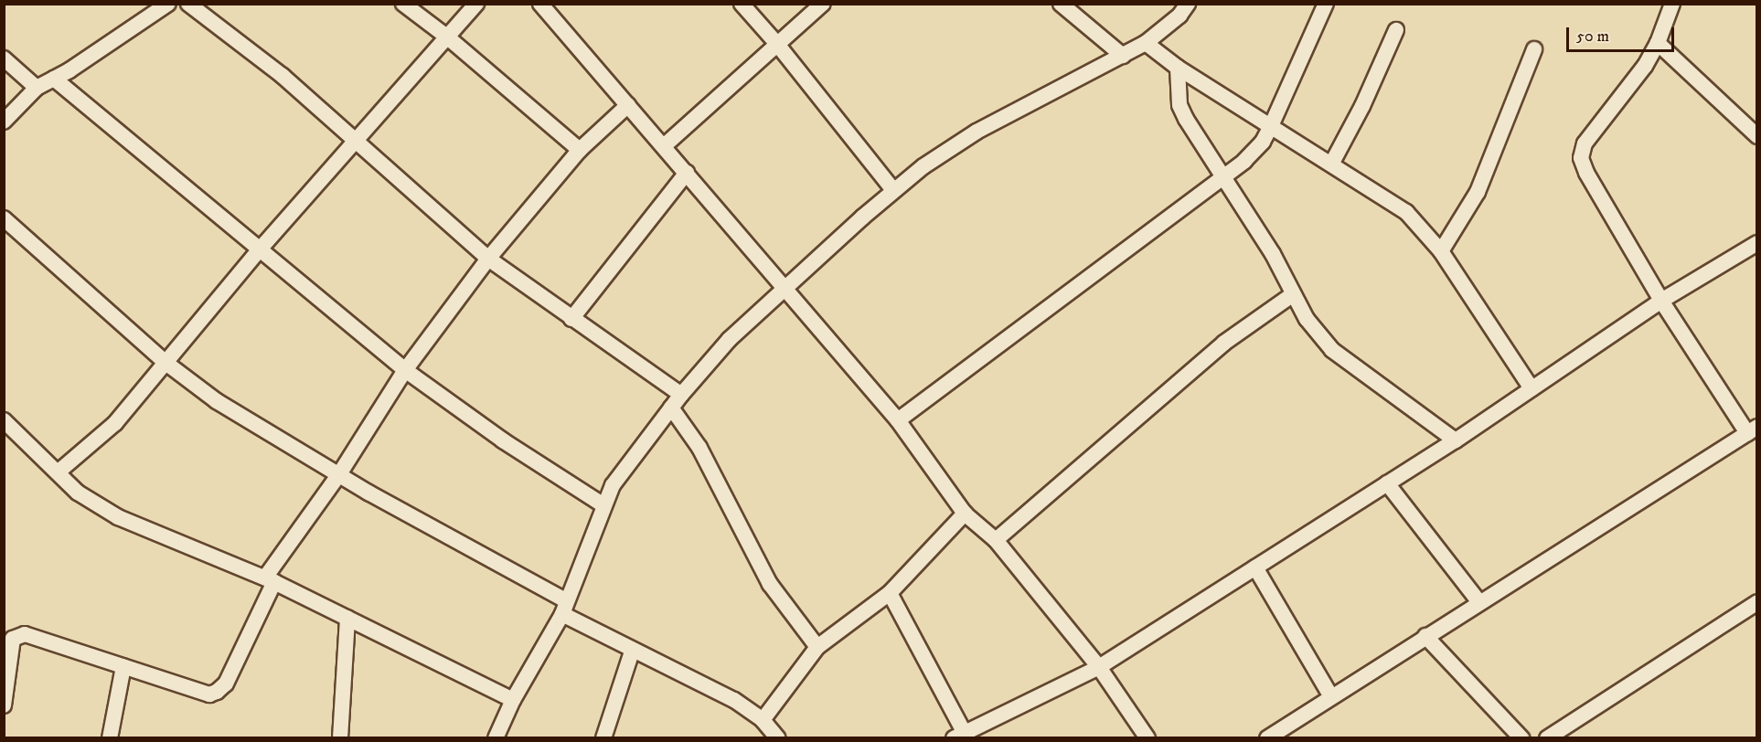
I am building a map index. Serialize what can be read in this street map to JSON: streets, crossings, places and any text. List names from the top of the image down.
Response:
{
  "scale_bar": "50 m"
}
